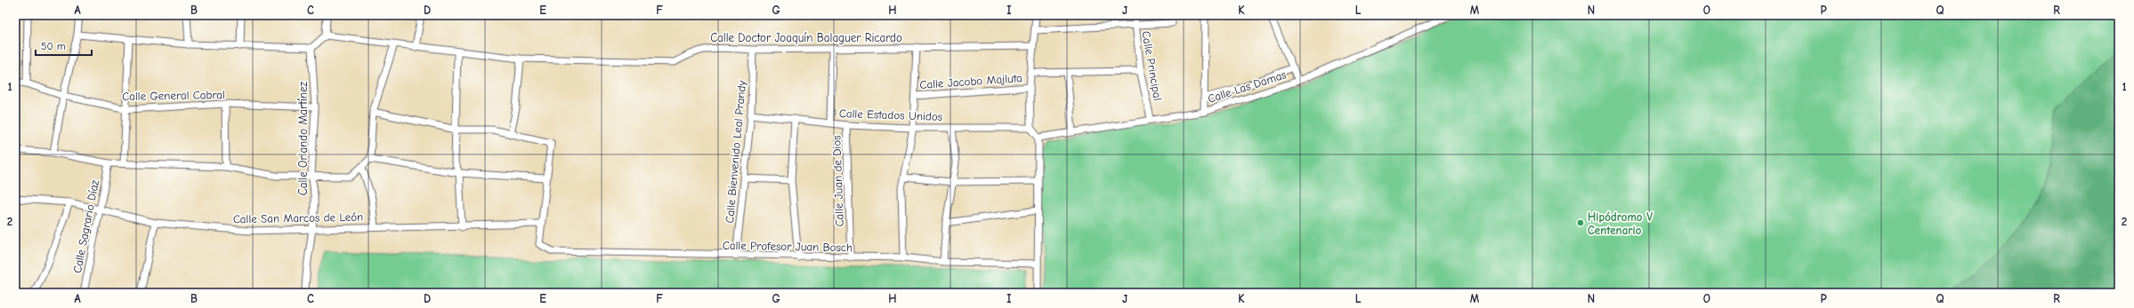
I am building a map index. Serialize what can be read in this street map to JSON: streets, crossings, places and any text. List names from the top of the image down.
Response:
{
  "streets": {
    "street": [
      "Calle Doctor Joaquín Balaguer Ricardo",
      "Calle Principal",
      "Calle Jacobo Majluta",
      "Calle Las Damas",
      "Calle General Cabral",
      "Calle Estados Unidos",
      "Calle Orlando Martínez",
      "Calle Bienvenido Leal Prandy",
      "Calle Juan de Dios",
      "Calle San Marcos de León",
      "Calle Sagrario Díaz",
      "Calle Profesor Juan Bosch"
    ]
  },
  "crossings": [
    ["Calle Doctor Joaquín Balaguer Ricardo", "Calle Bienvenido Leal Prandy"],
    ["Calle Principal", "Calle Las Damas"],
    ["Calle General Cabral", "Calle Orlando Martínez"],
    ["Calle Estados Unidos", "Calle Bienvenido Leal Prandy"],
    ["Calle Estados Unidos", "Calle Juan de Dios"],
    ["Calle Orlando Martínez", "Calle San Marcos de León"],
    ["Calle Bienvenido Leal Prandy", "Calle Profesor Juan Bosch"],
    ["Calle Juan de Dios", "Calle Profesor Juan Bosch"],
    ["Calle San Marcos de León", "Calle Sagrario Díaz"],
    ["Calle San Marcos de León", "Calle Profesor Juan Bosch"]
  ],
  "places": ["Hipódromo V Centenario"],
  "scale_bar": "50 m",
  "grid": {
    "columns": [
      "A",
      "B",
      "C",
      "D",
      "E",
      "F",
      "G",
      "H",
      "I",
      "J",
      "K",
      "L",
      "M",
      "N",
      "O",
      "P",
      "Q",
      "R"
    ],
    "rows": ["1", "2"]
  }
}
